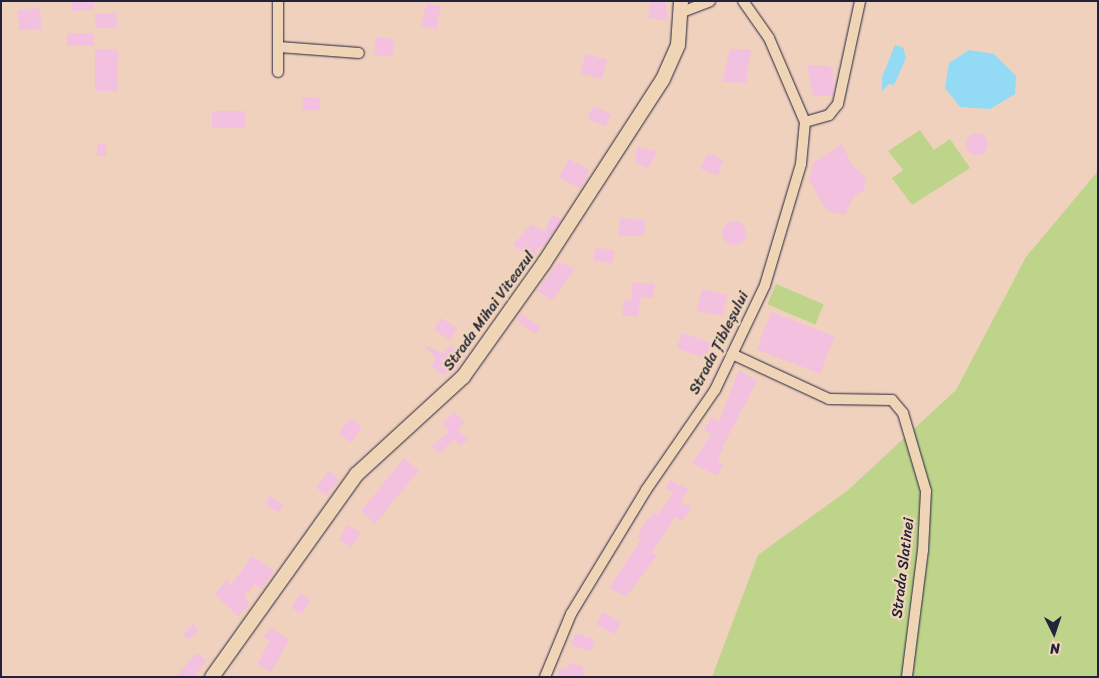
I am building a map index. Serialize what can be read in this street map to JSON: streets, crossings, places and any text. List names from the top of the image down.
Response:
{
  "streets": {
    "main road": ["Strada Mihai Viteazul"],
    "street": ["Strada Țibleșului", "Strada Slatinei"]
  },
  "crossings": [
    ["Strada Țibleșului", "Strada Slatinei"]
  ],
  "north": "bottom"
}
